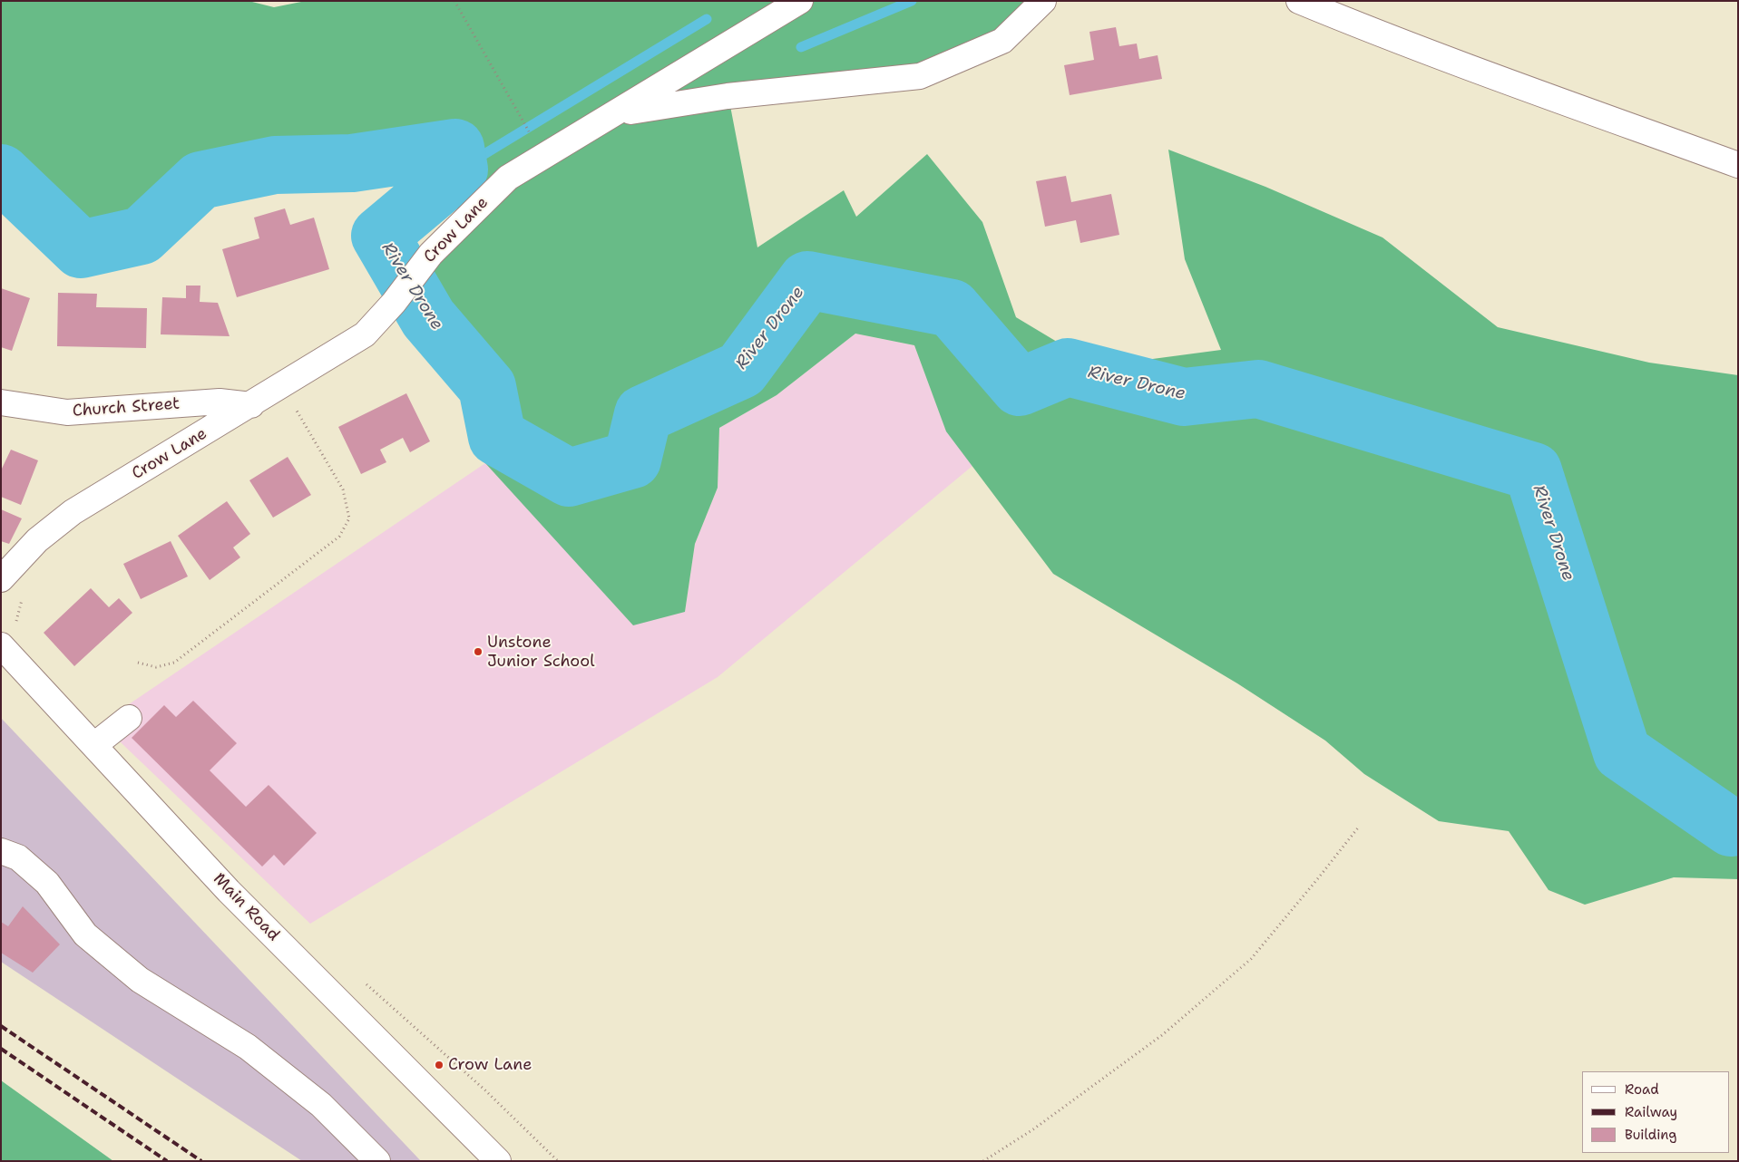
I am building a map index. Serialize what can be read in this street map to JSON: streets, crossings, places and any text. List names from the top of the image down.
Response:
{
  "streets": {
    "street": ["Crow Lane", "Church Street", "Main Road"]
  },
  "crossings": [
    ["Crow Lane", "Church Street"]
  ],
  "water": ["River Drone"],
  "places": ["Unstone Junior School", "Crow Lane"],
  "legend": ["Road", "Railway", "Building"]
}
